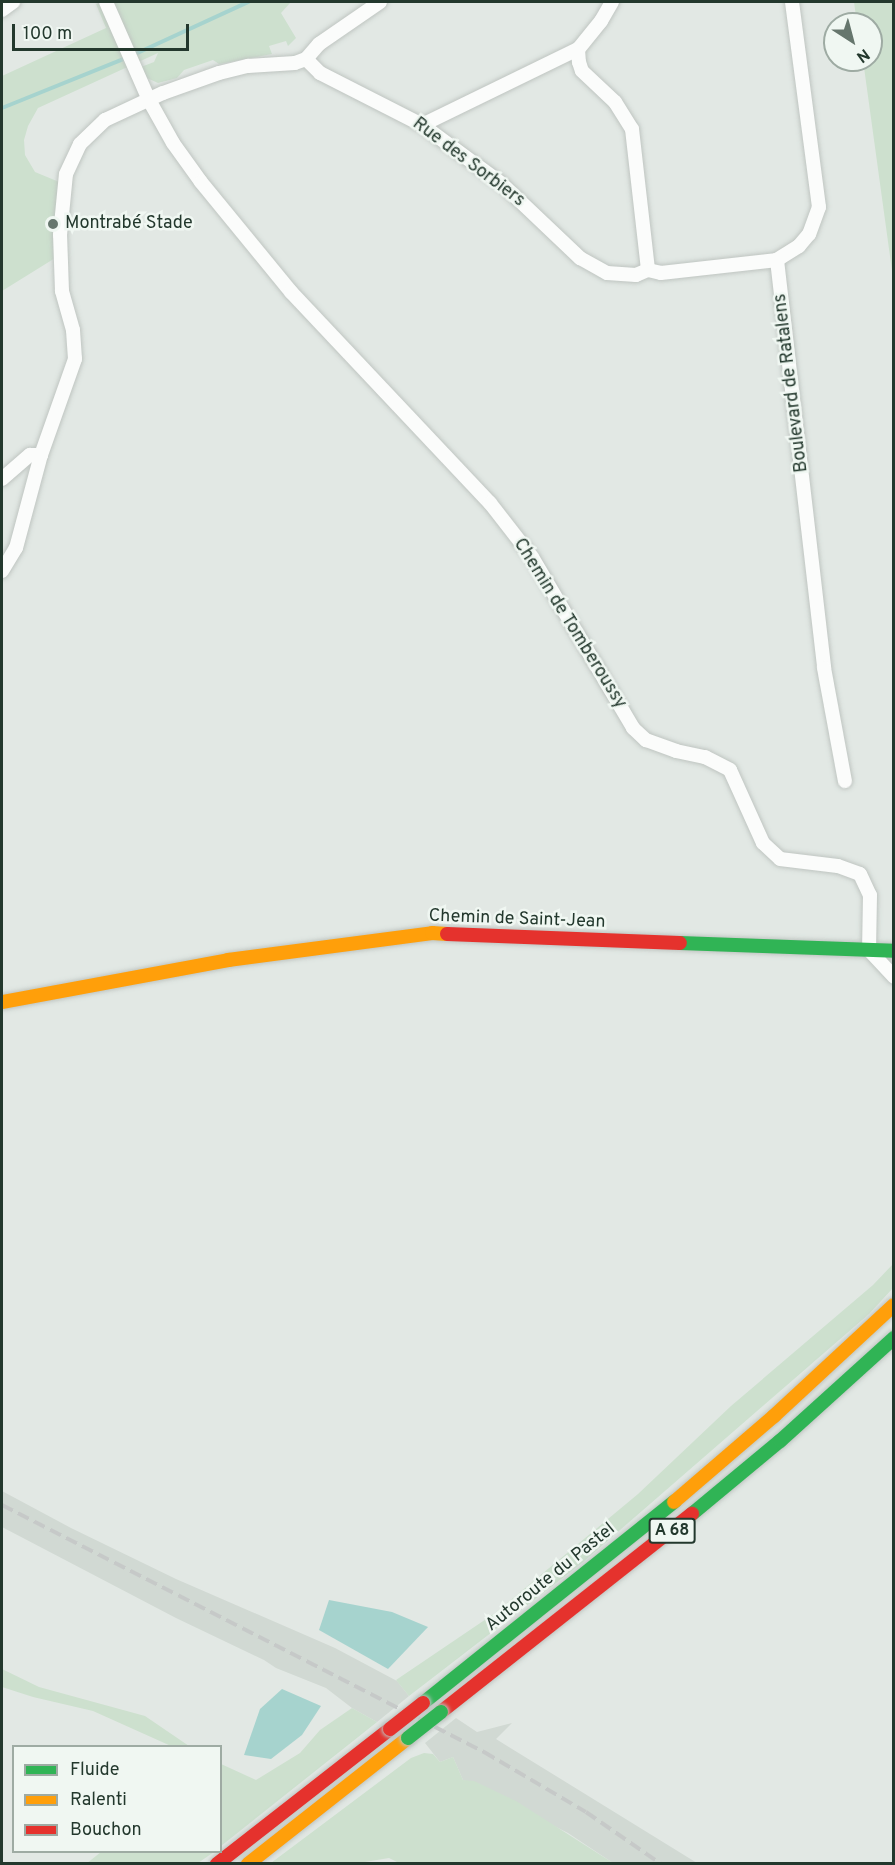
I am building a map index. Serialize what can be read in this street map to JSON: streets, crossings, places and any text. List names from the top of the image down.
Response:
{
  "streets": {
    "main road": ["Chemin de Saint-Jean", "A 68", "Autoroute du Pastel"],
    "street": ["Rue des Sorbiers", "Boulevard de Ratalens", "Chemin de Tomberoussy"]
  },
  "crossings": [
    ["Rue des Sorbiers", "Boulevard de Ratalens"],
    ["Chemin de Tomberoussy", "Chemin de Saint-Jean"]
  ],
  "places": ["Montrabé Stade"],
  "legend": ["Fluide", "Ralenti", "Bouchon"],
  "scale_bar": "100 m",
  "north": "bottom right"
}
